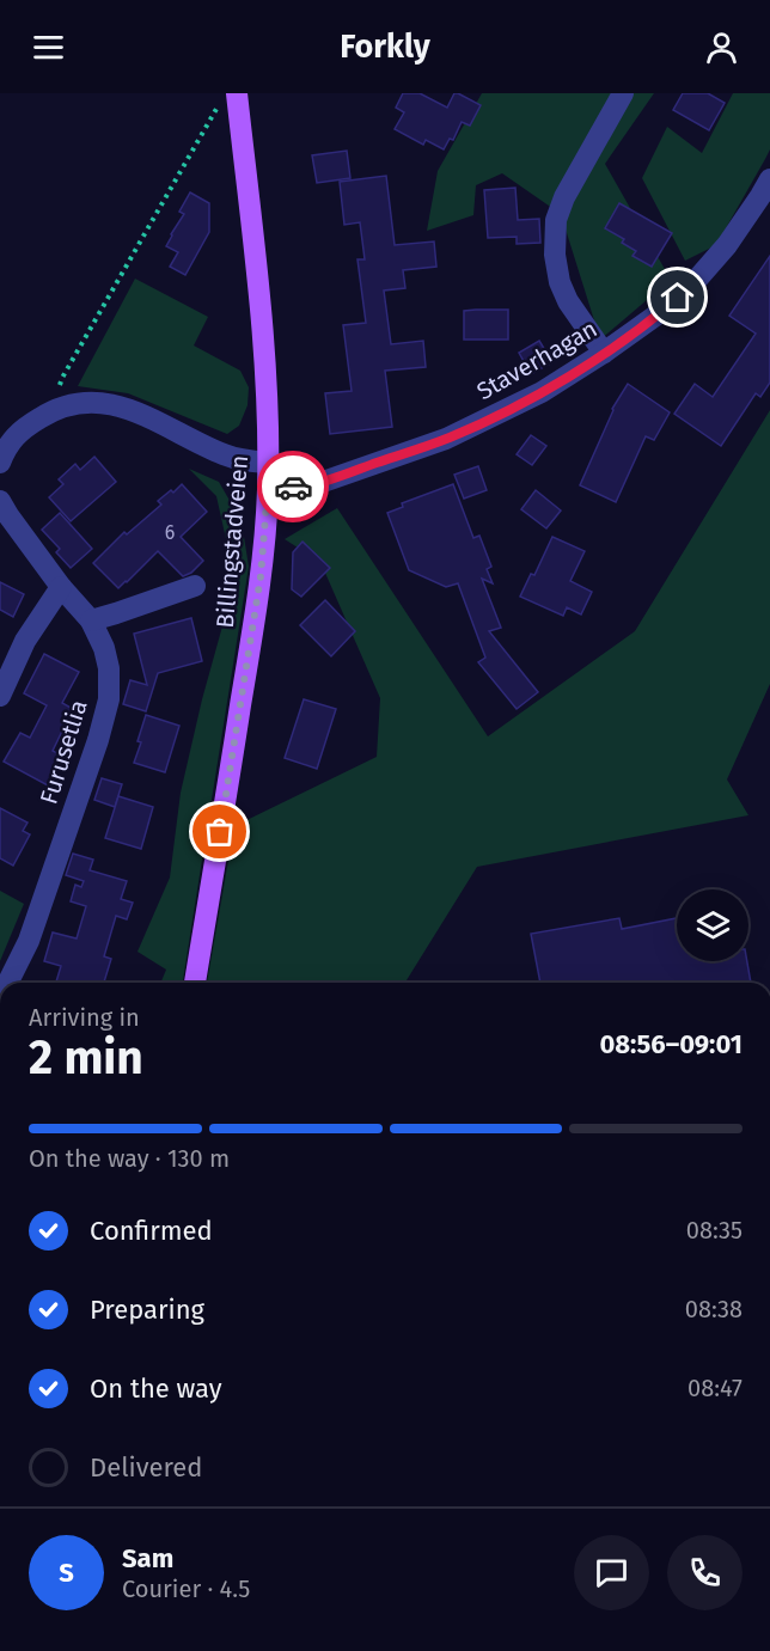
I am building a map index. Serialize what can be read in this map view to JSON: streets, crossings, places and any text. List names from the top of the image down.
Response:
{
  "streets": {
    "main road": ["Billingstadveien"],
    "street": ["Staverhagan", "Furusetlia"]
  },
  "crossings": [
    ["Staverhagan", "Billingstadveien"]
  ],
  "house_numbers": ["6"],
  "page": {
    "header": "Forkly",
    "heading": ["2 min", "Arriving in", "08:56–09:01"],
    "panel": ["Sam", "Courier · 4.5"],
    "bar": "On the way · 130 m",
    "list": [
      ["Confirmed", "08:35"],
      ["Preparing", "08:38"],
      ["On the way", "08:47"],
      "Delivered"
    ],
    "round": "S"
  }
}
